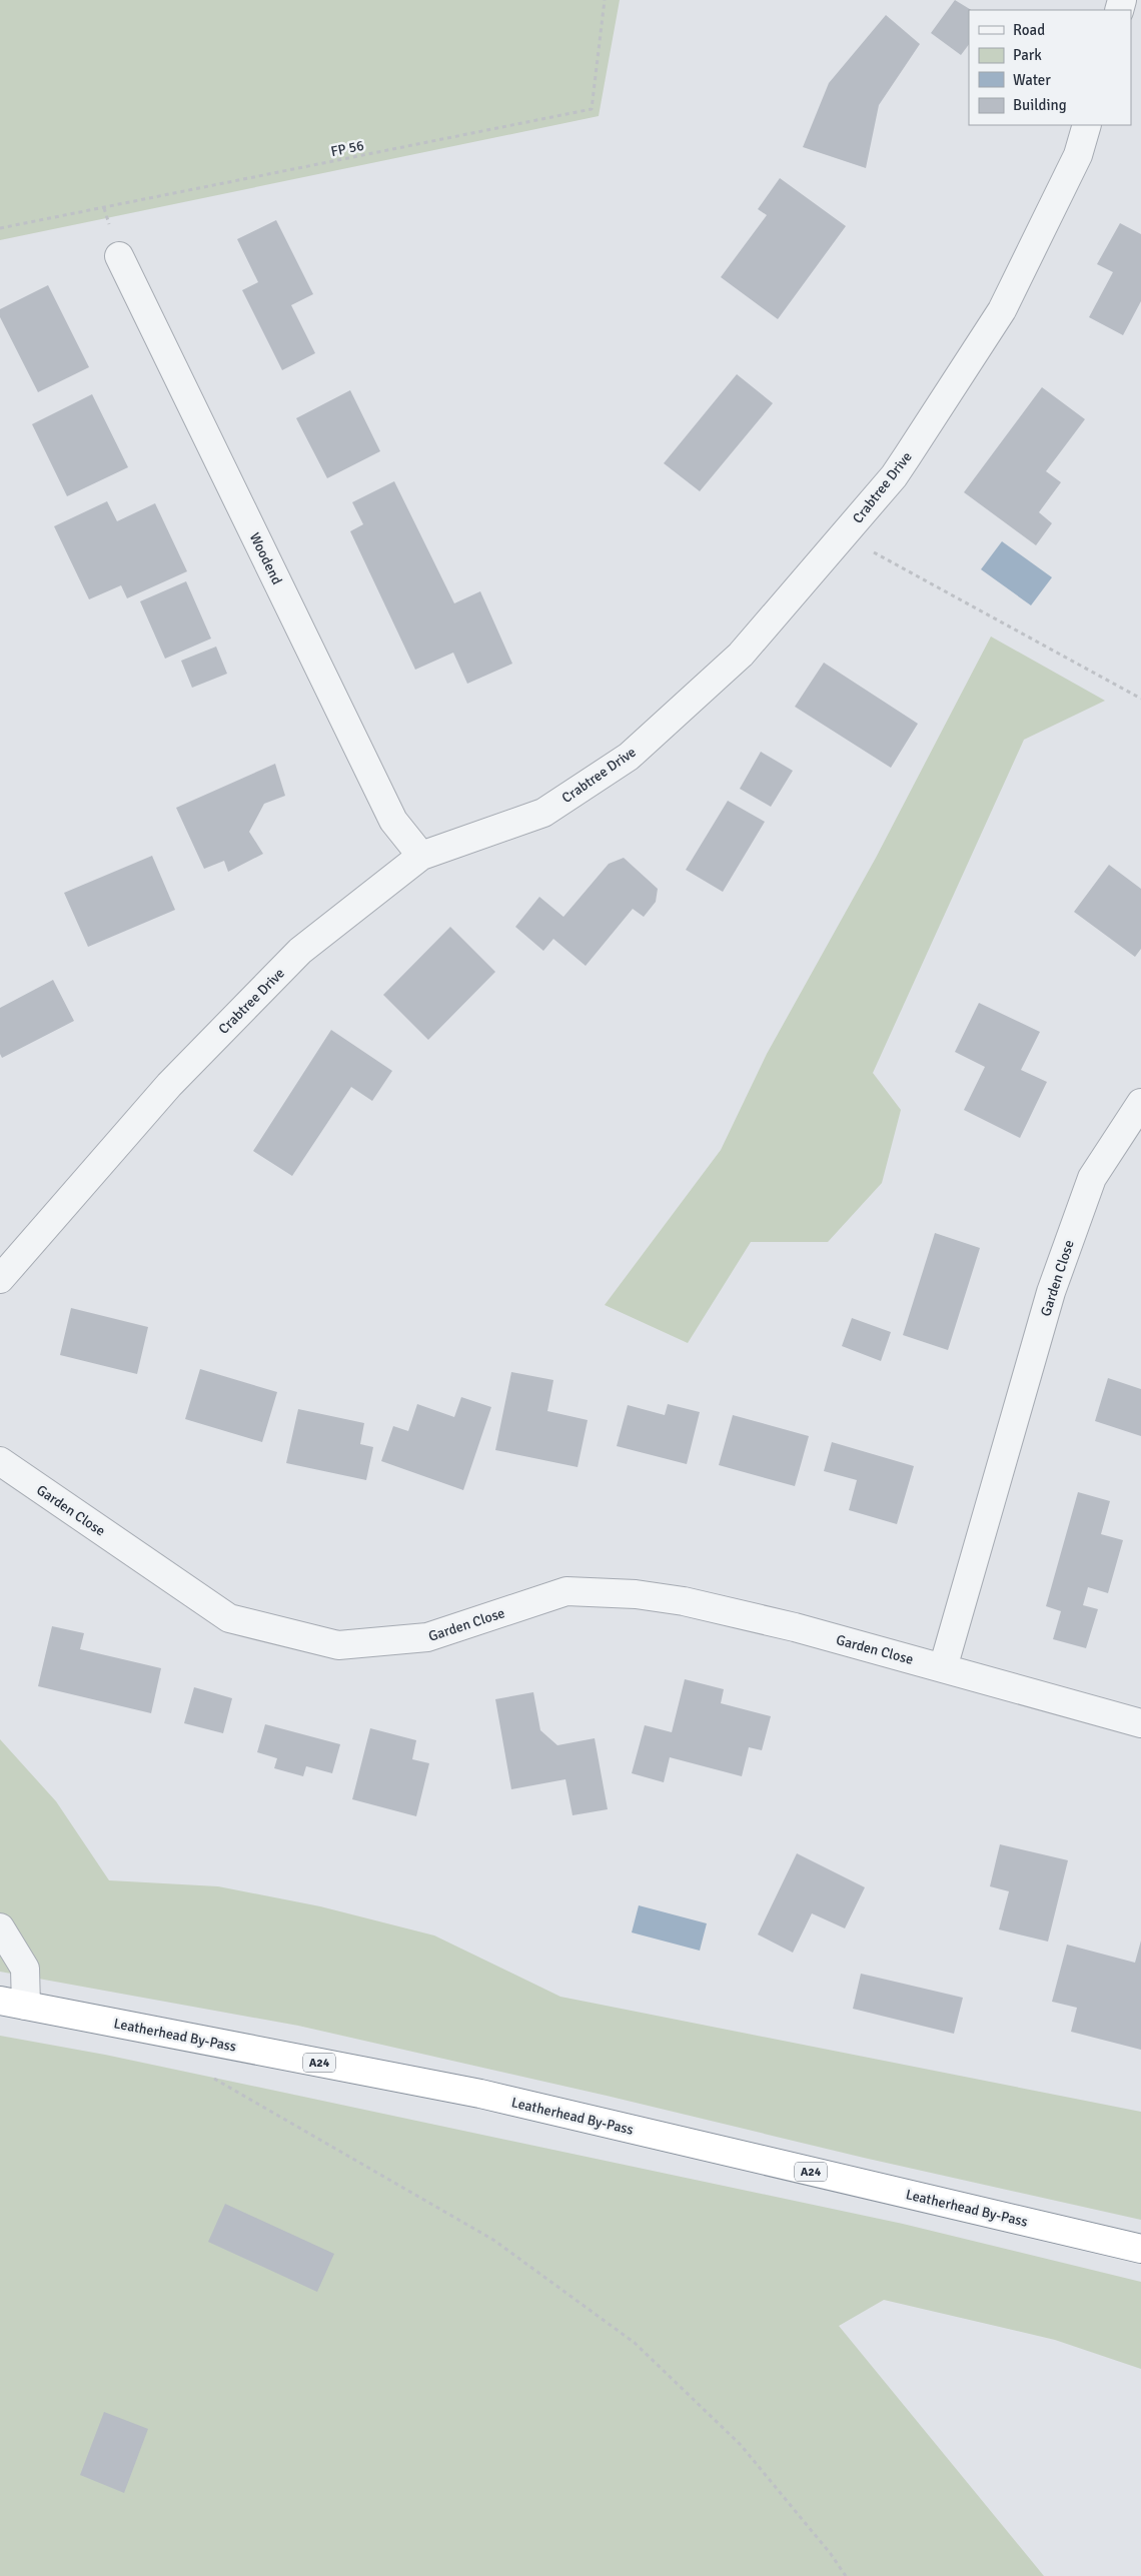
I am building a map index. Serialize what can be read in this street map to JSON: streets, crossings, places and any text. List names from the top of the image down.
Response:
{
  "streets": {
    "highway": ["Leatherhead By-Pass", "A24"],
    "street": ["Crabtree Drive", "Woodend", "Garden Close"],
    "path": ["FP 56"]
  },
  "crossings": [
    ["Crabtree Drive", "Woodend"]
  ],
  "legend": [
    "Road",
    "Park",
    "Water",
    "Building"
  ]
}
